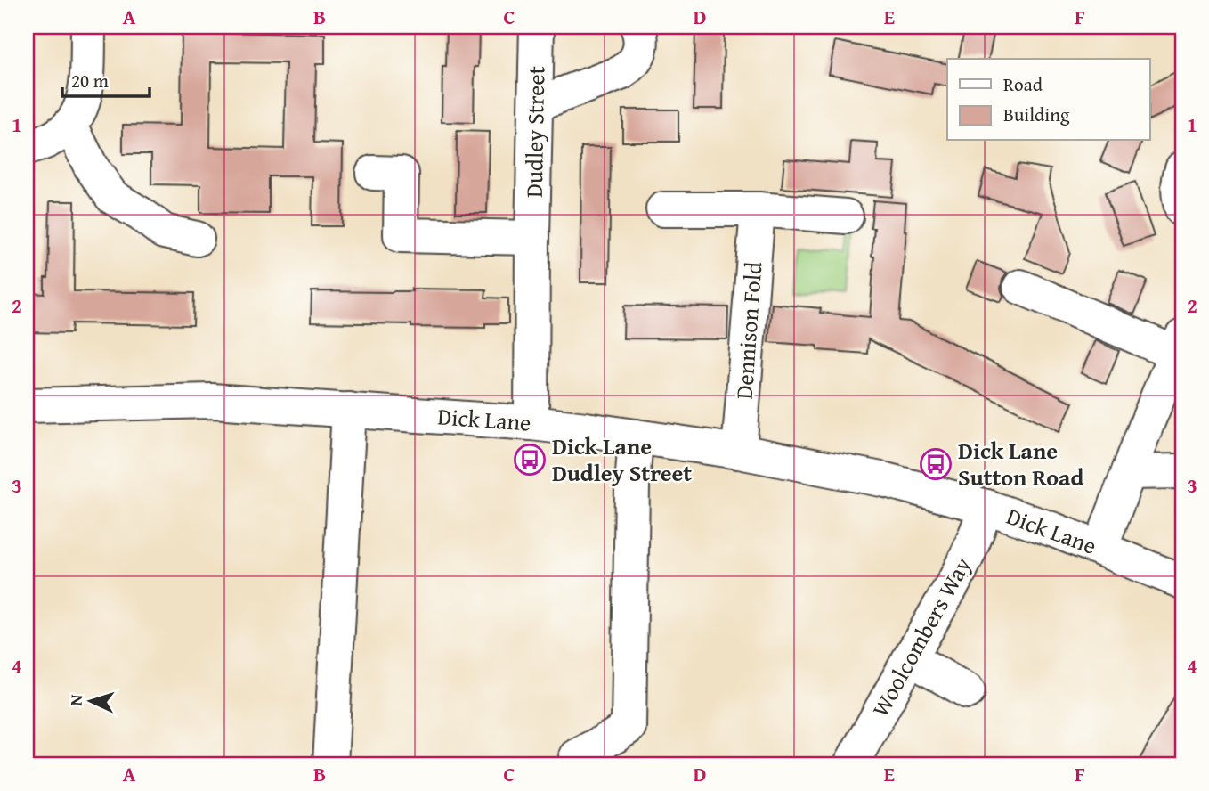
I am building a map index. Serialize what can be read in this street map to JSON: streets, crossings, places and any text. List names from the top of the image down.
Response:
{
  "streets": {
    "street": [
      "Dudley Street",
      "Dennison Fold",
      "Dick Lane",
      "Woolcombers Way"
    ]
  },
  "crossings": [
    ["Dudley Street", "Dick Lane"],
    ["Dennison Fold", "Dick Lane"],
    ["Dick Lane", "Woolcombers Way"]
  ],
  "places": {
    "bus stop": ["Dick Lane Dudley Street", "Dick Lane Sutton Road"]
  },
  "legend": ["Road", "Building"],
  "scale_bar": "20 m",
  "north": "left",
  "grid": {
    "columns": [
      "A",
      "B",
      "C",
      "D",
      "E",
      "F"
    ],
    "rows": [
      "1",
      "2",
      "3",
      "4"
    ]
  }
}
